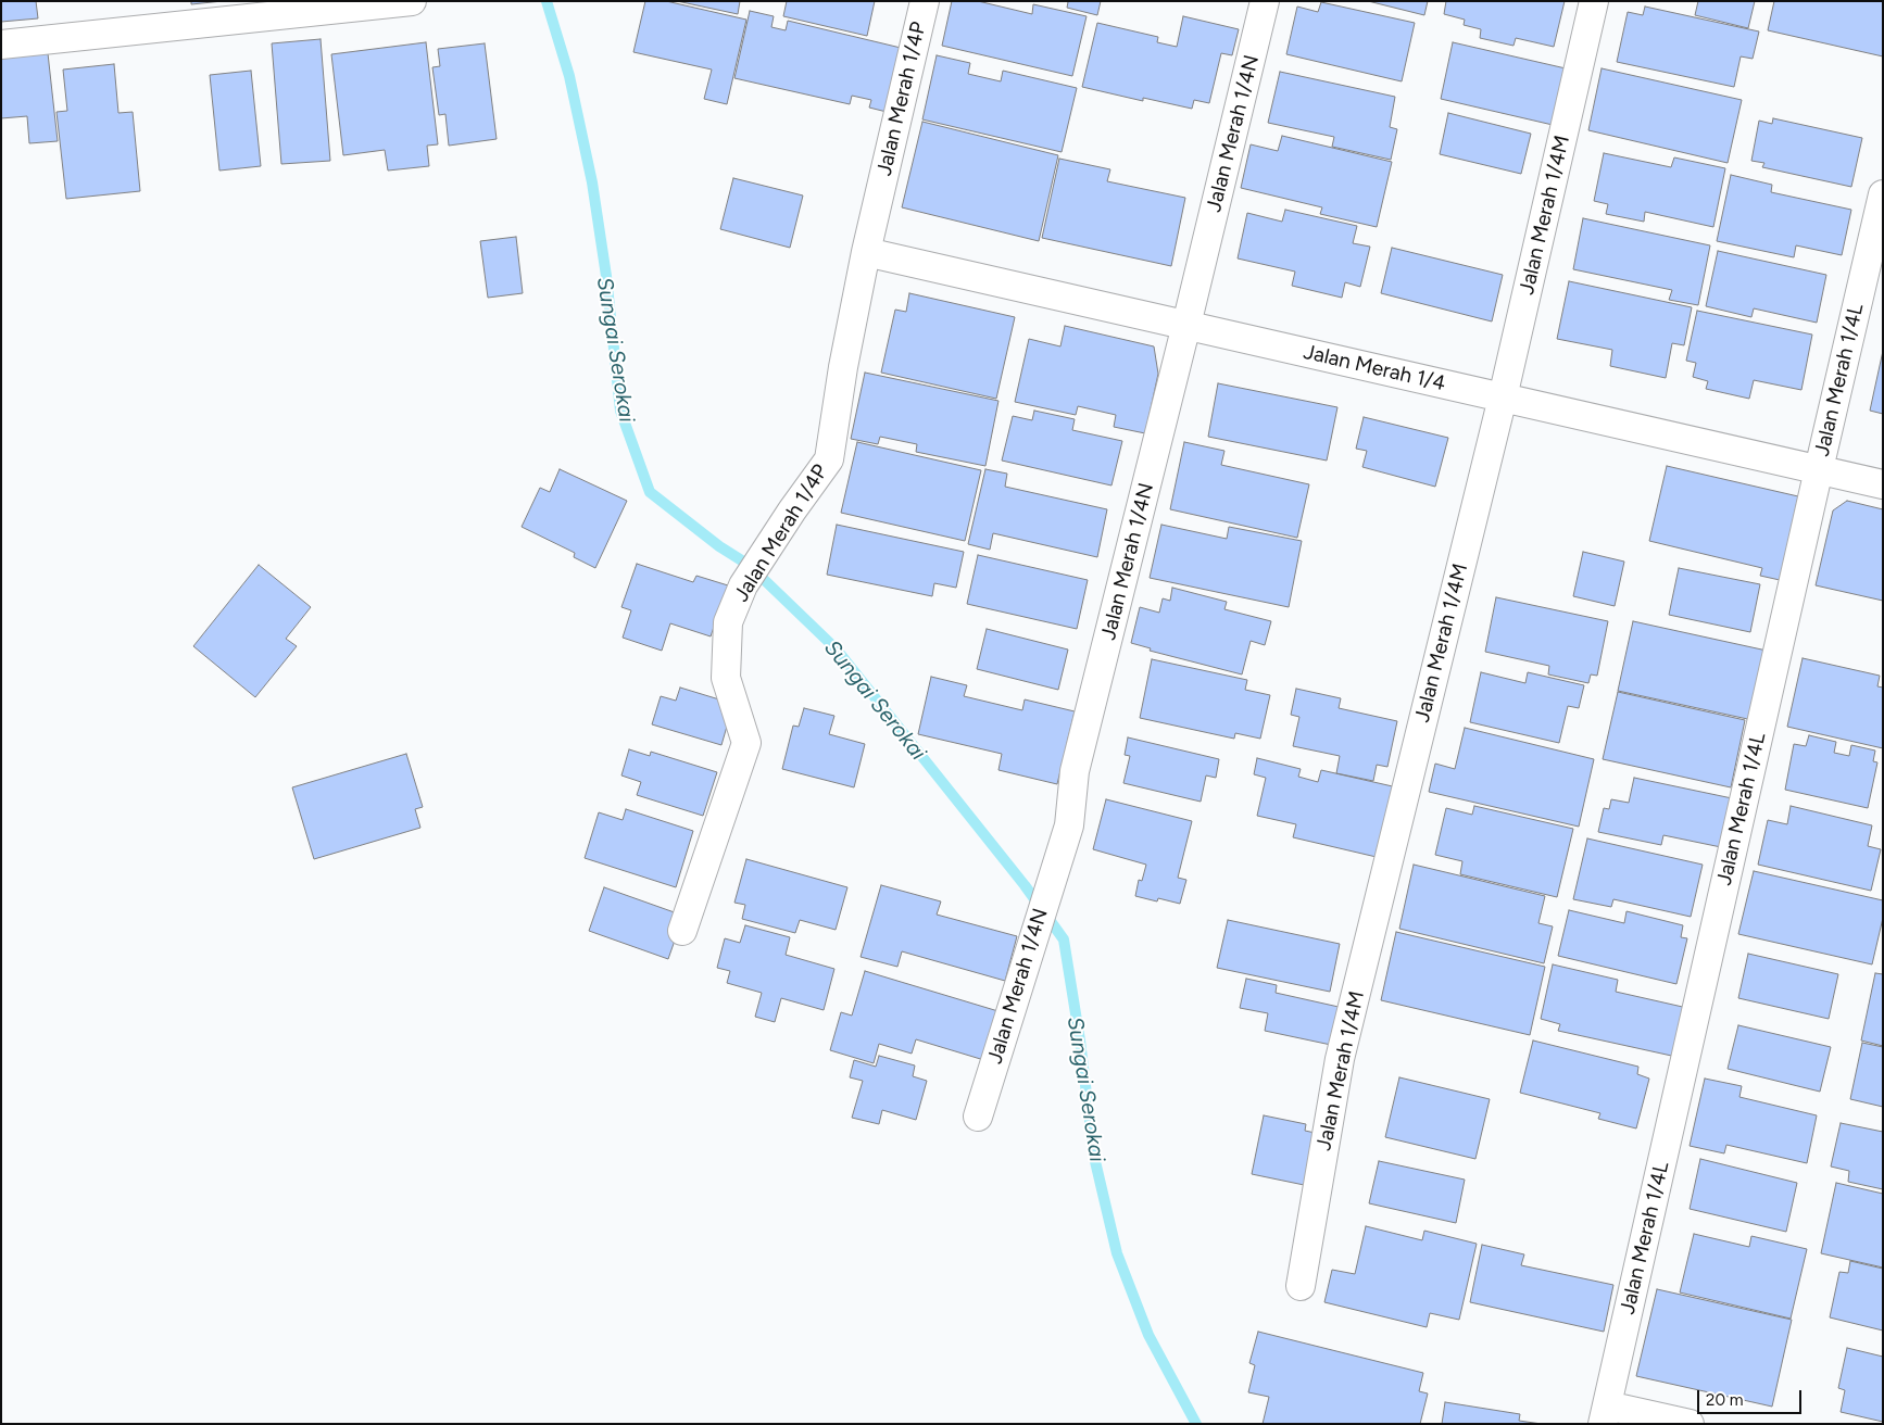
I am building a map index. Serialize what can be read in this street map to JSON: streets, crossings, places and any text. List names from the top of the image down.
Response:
{
  "streets": {
    "street": [
      "Jalan Merah 1/4P",
      "Jalan Merah 1/4N",
      "Jalan Merah 1/4M",
      "Jalan Merah 1/4",
      "Jalan Merah 1/4L"
    ]
  },
  "crossings": [
    ["Jalan Merah 1/4P", "Jalan Merah 1/4"],
    ["Jalan Merah 1/4N", "Jalan Merah 1/4"],
    ["Jalan Merah 1/4M", "Jalan Merah 1/4"],
    ["Jalan Merah 1/4", "Jalan Merah 1/4L"]
  ],
  "water": ["Sungai Serokai"],
  "scale_bar": "20 m"
}
